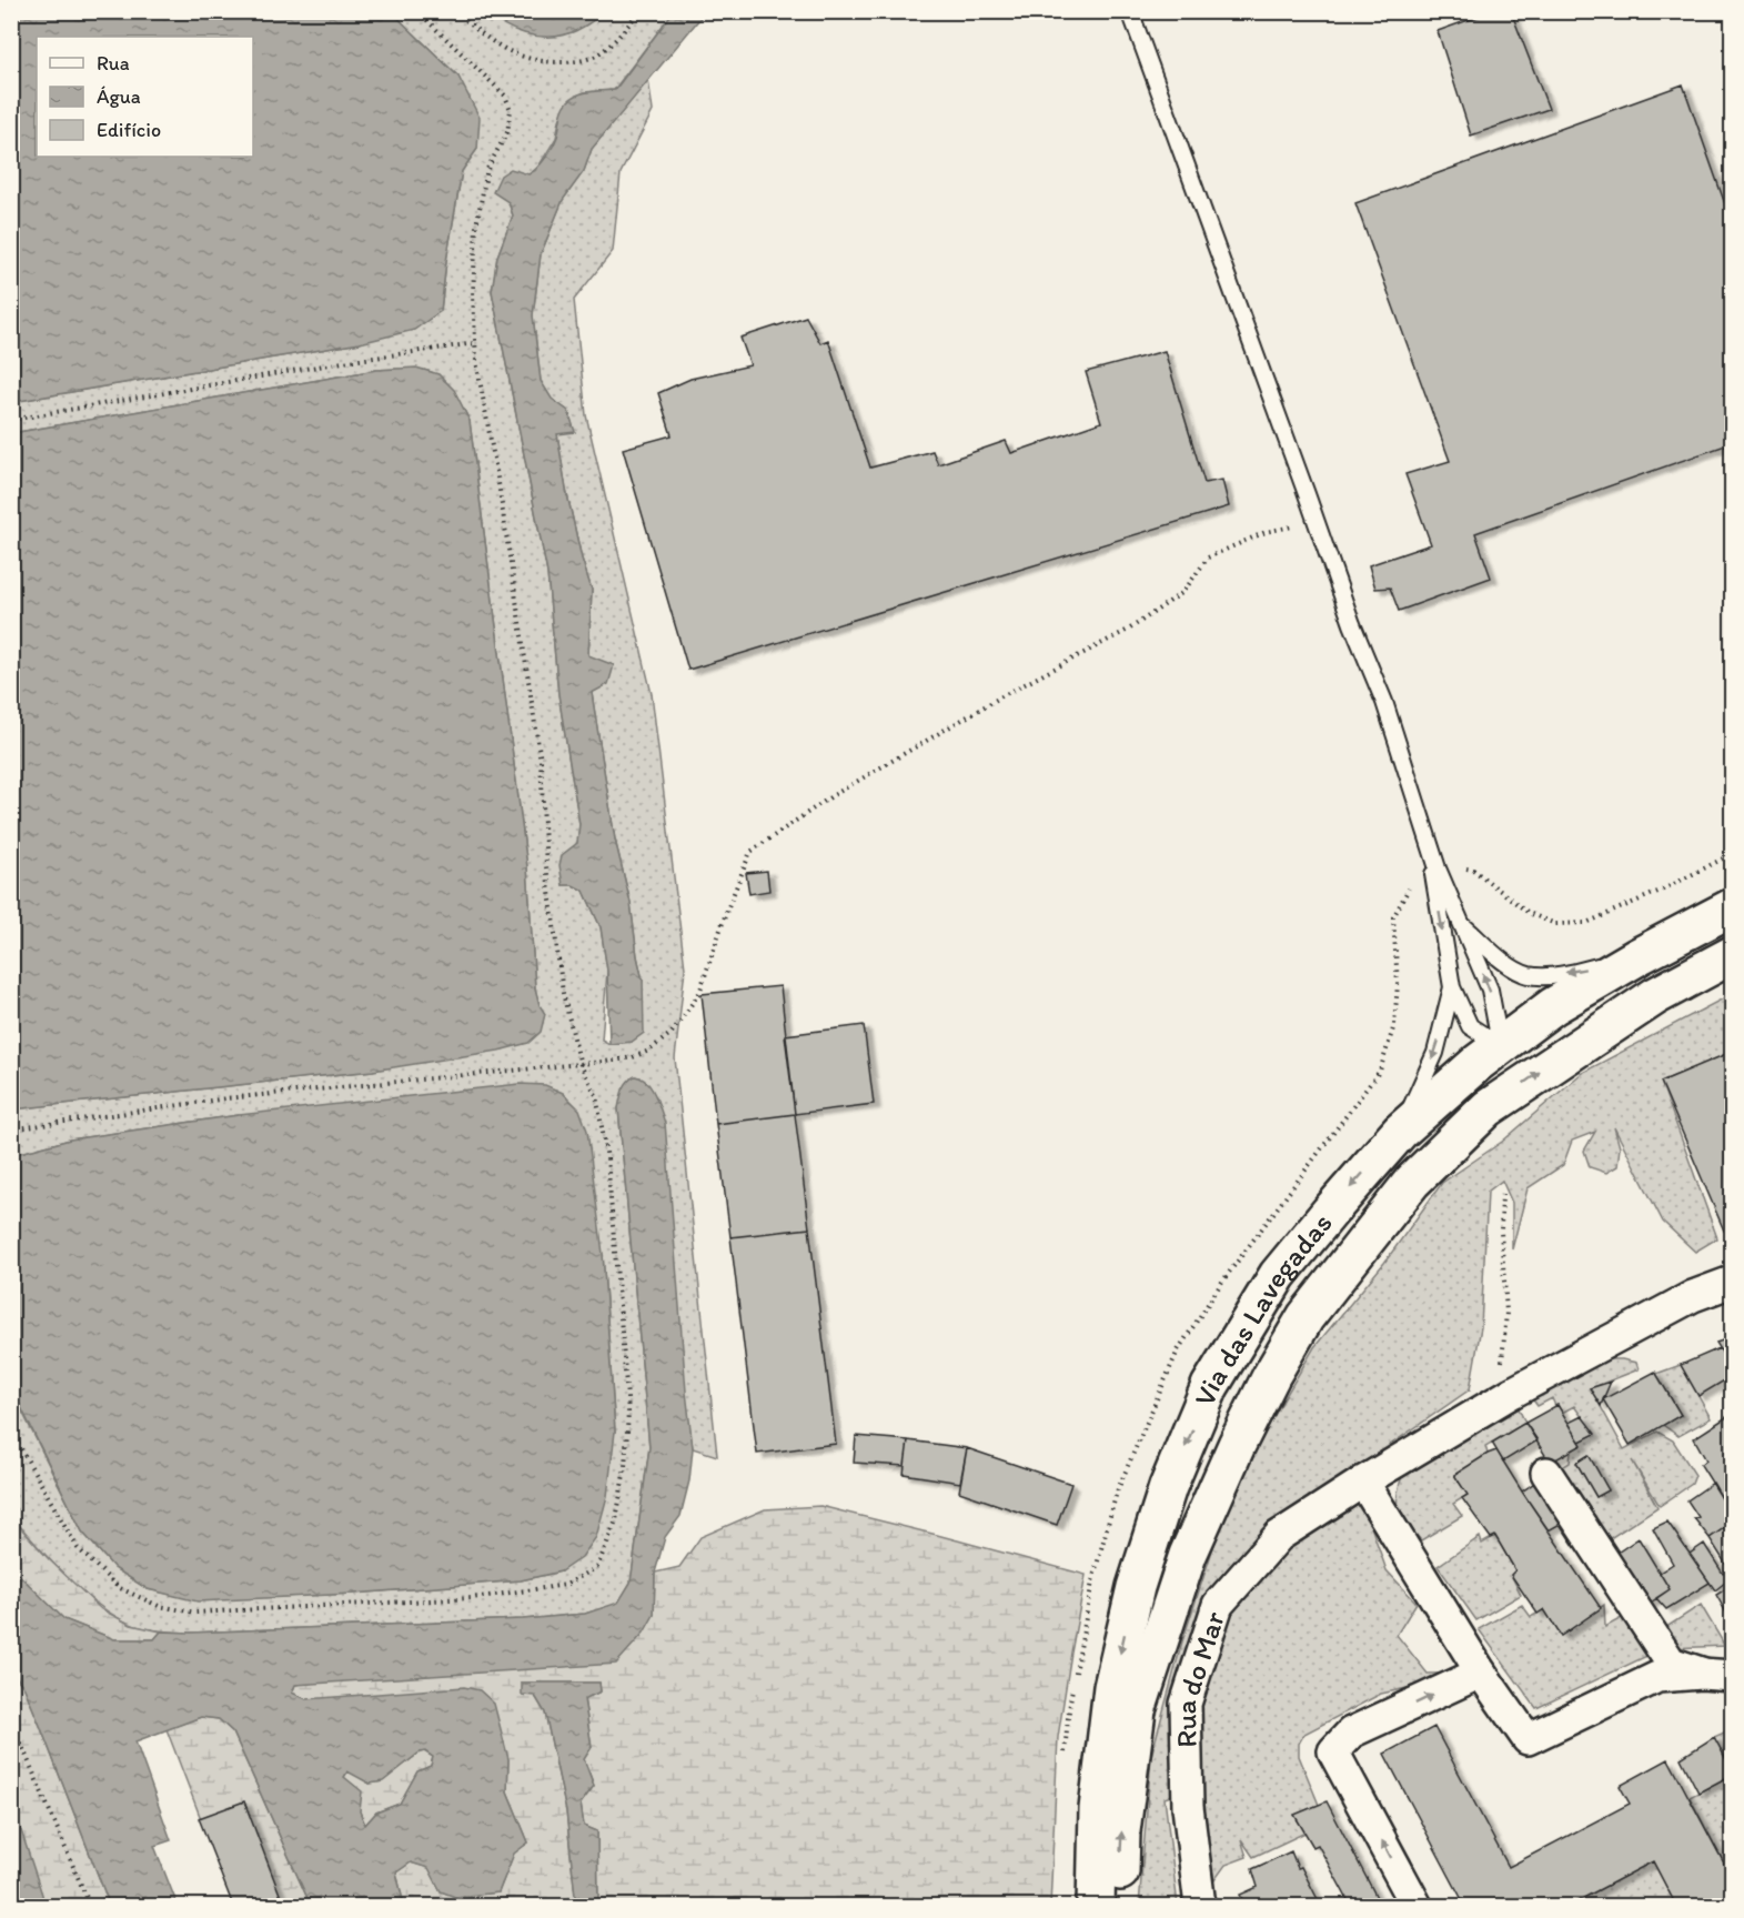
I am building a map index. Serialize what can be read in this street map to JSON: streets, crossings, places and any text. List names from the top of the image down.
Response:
{
  "streets": {
    "main road": ["Via das Lavegadas"],
    "street": ["Rua do Mar"]
  },
  "legend": ["Rua", "Água", "Edifício"]
}
